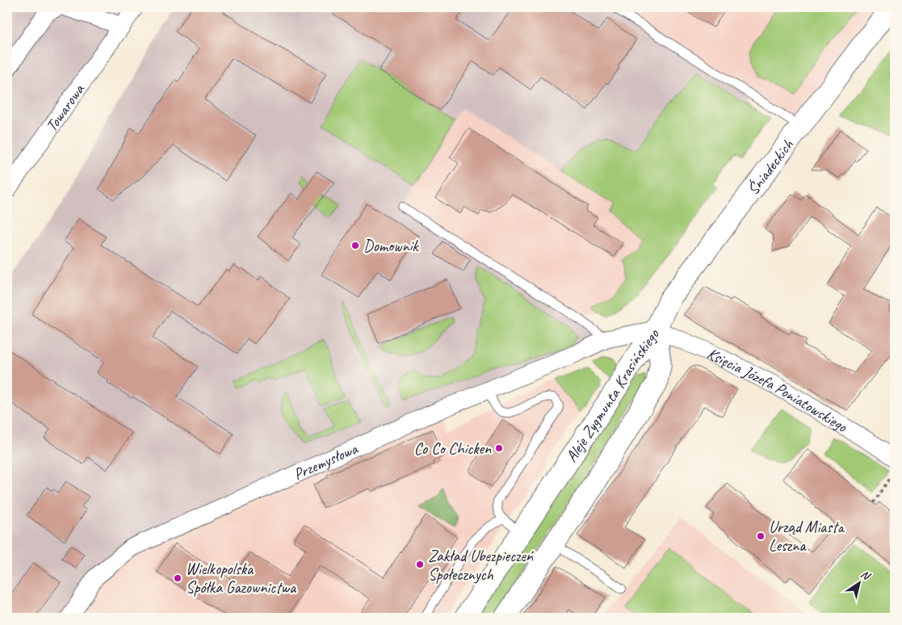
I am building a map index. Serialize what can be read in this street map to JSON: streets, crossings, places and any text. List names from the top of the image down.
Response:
{
  "streets": {
    "street": [
      "Towarowa",
      "Śniadeckich",
      "Księcia Józefa Poniatowskiego",
      "Aleje Zygmunta Krasińskiego",
      "Przemysłowa"
    ]
  },
  "crossings": [
    ["Śniadeckich", "Księcia Józefa Poniatowskiego"],
    ["Śniadeckich", "Aleje Zygmunta Krasińskiego"],
    ["Śniadeckich", "Przemysłowa"],
    ["Księcia Józefa Poniatowskiego", "Aleje Zygmunta Krasińskiego"],
    ["Księcia Józefa Poniatowskiego", "Przemysłowa"],
    ["Aleje Zygmunta Krasińskiego", "Przemysłowa"]
  ],
  "places": [
    "Domownik",
    "Co Co Chicken",
    "Urząd Miasta Leszna",
    "Zakład Ubezpieczeń Społecznych",
    "Wielkopolska Spółka Gazownictwa"
  ],
  "north": "top right"
}
